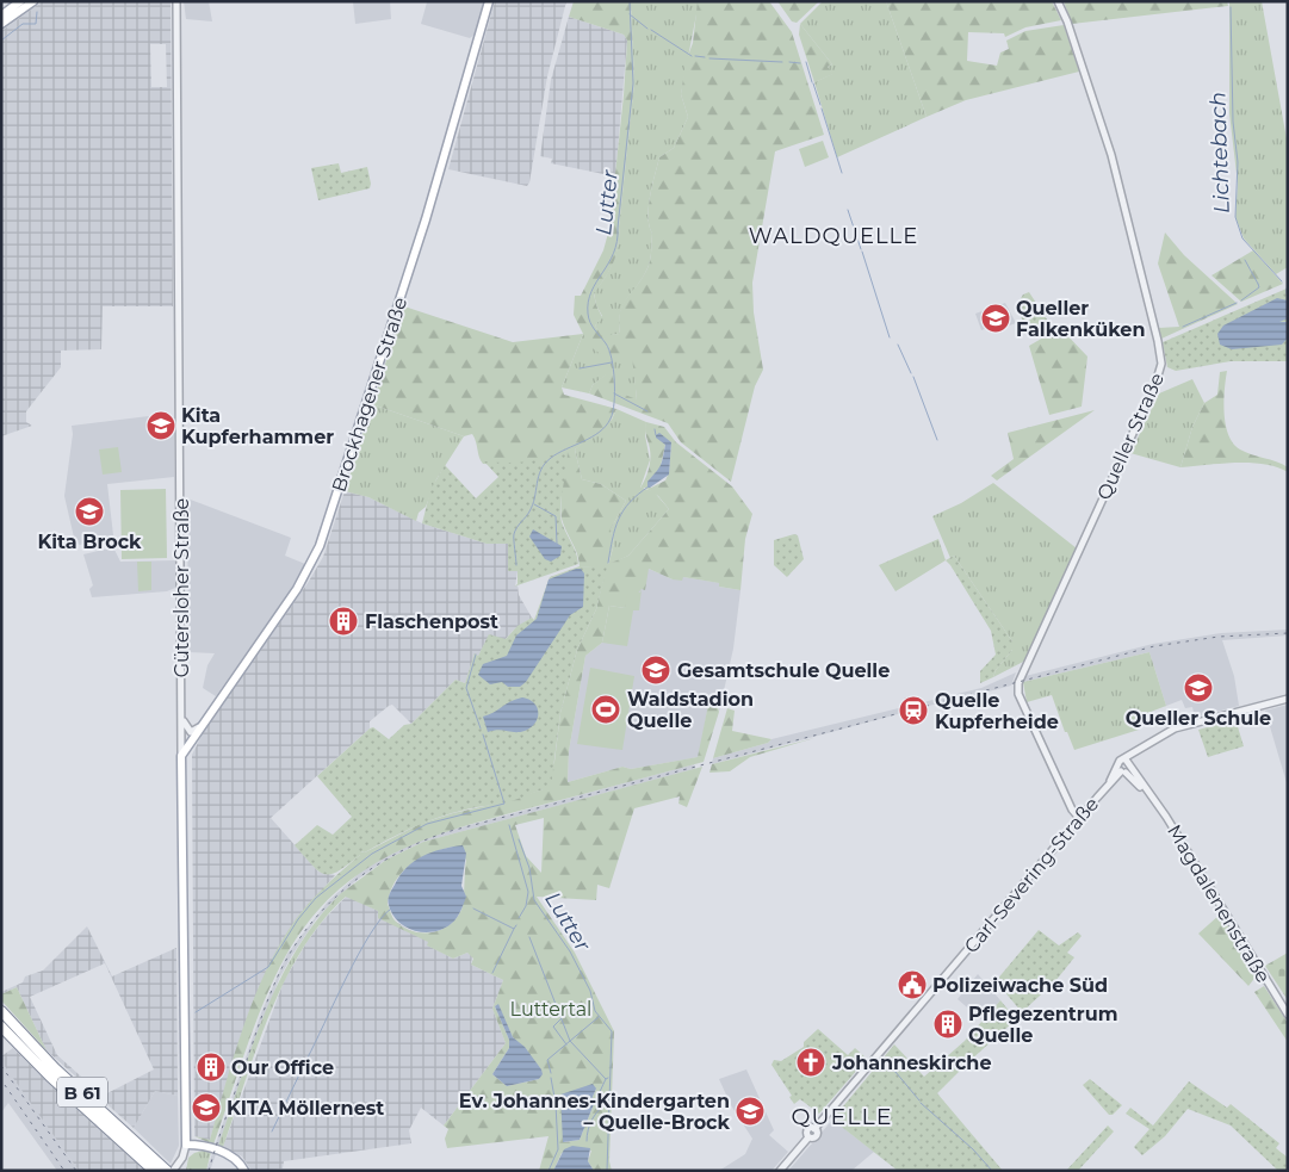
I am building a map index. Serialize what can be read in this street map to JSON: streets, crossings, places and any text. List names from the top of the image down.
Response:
{
  "streets": {
    "highway": ["B 61"],
    "main road": ["Brockhagener Straße", "Gütersloher Straße"],
    "street": ["Queller Straße", "Carl-Severing-Straße", "Magdalenenstraße"]
  },
  "crossings": [
    ["Brockhagener Straße", "Gütersloher Straße"],
    ["Queller Straße", "Carl-Severing-Straße"],
    ["Carl-Severing-Straße", "Magdalenenstraße"]
  ],
  "districts": ["WALDQUELLE", "QUELLE"],
  "water": ["Lichtebach", "Lutter"],
  "parks": ["Luttertal"],
  "places": {
    "school or university": [
      "Queller Falkenküken",
      "Kita Kupferhammer",
      "Kita Brock",
      "Gesamtschule Quelle",
      "Queller Schule",
      "KITA Möllernest",
      "Ev. Johannes-Kindergarten – Quelle-Brock"
    ],
    "building": ["Flaschenpost", "Pflegezentrum Quelle", "Our Office"],
    "sports": ["Waldstadion Quelle"],
    "station": ["Quelle Kupferheide"],
    "public building": ["Polizeiwache Süd"],
    "church": ["Johanneskirche"]
  }
}
